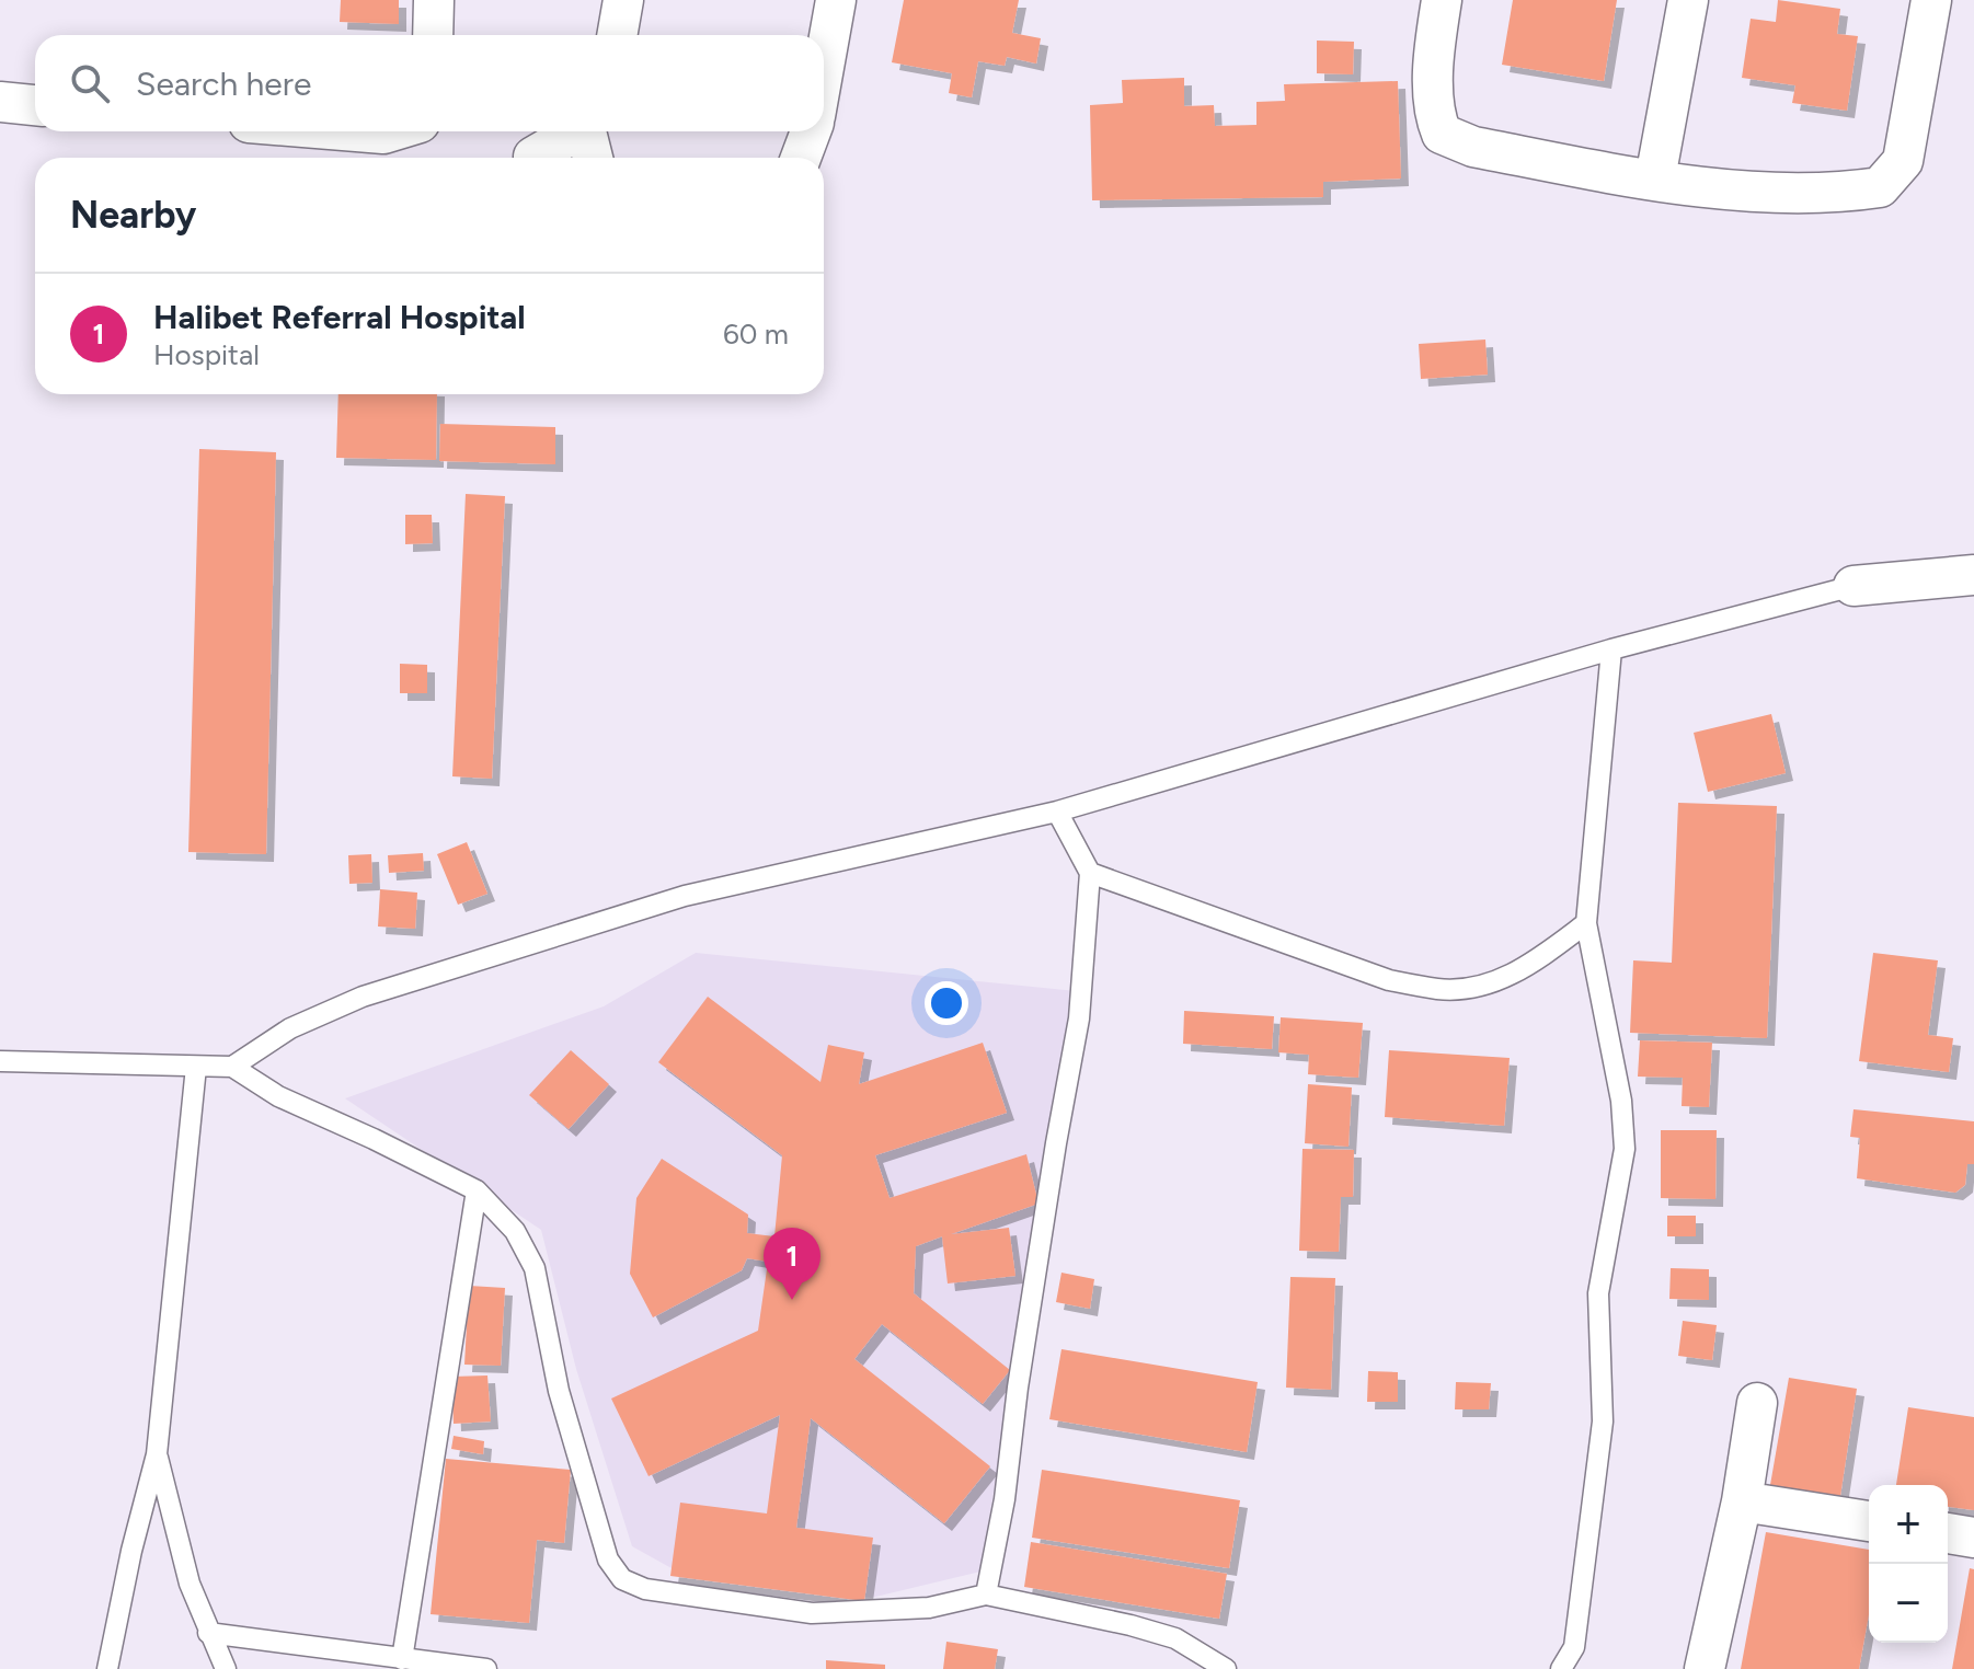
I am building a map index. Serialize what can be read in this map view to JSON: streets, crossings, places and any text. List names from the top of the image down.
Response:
{
  "page": {
    "search": "Search here",
    "heading": "Nearby",
    "list": [
      {
        "mark": "1",
        "name": "Halibet Referral Hospital",
        "note": "Hospital",
        "value": "60 m"
      }
    ],
    "pins": "1",
    "map_buttons": ["+", "−"]
  }
}
